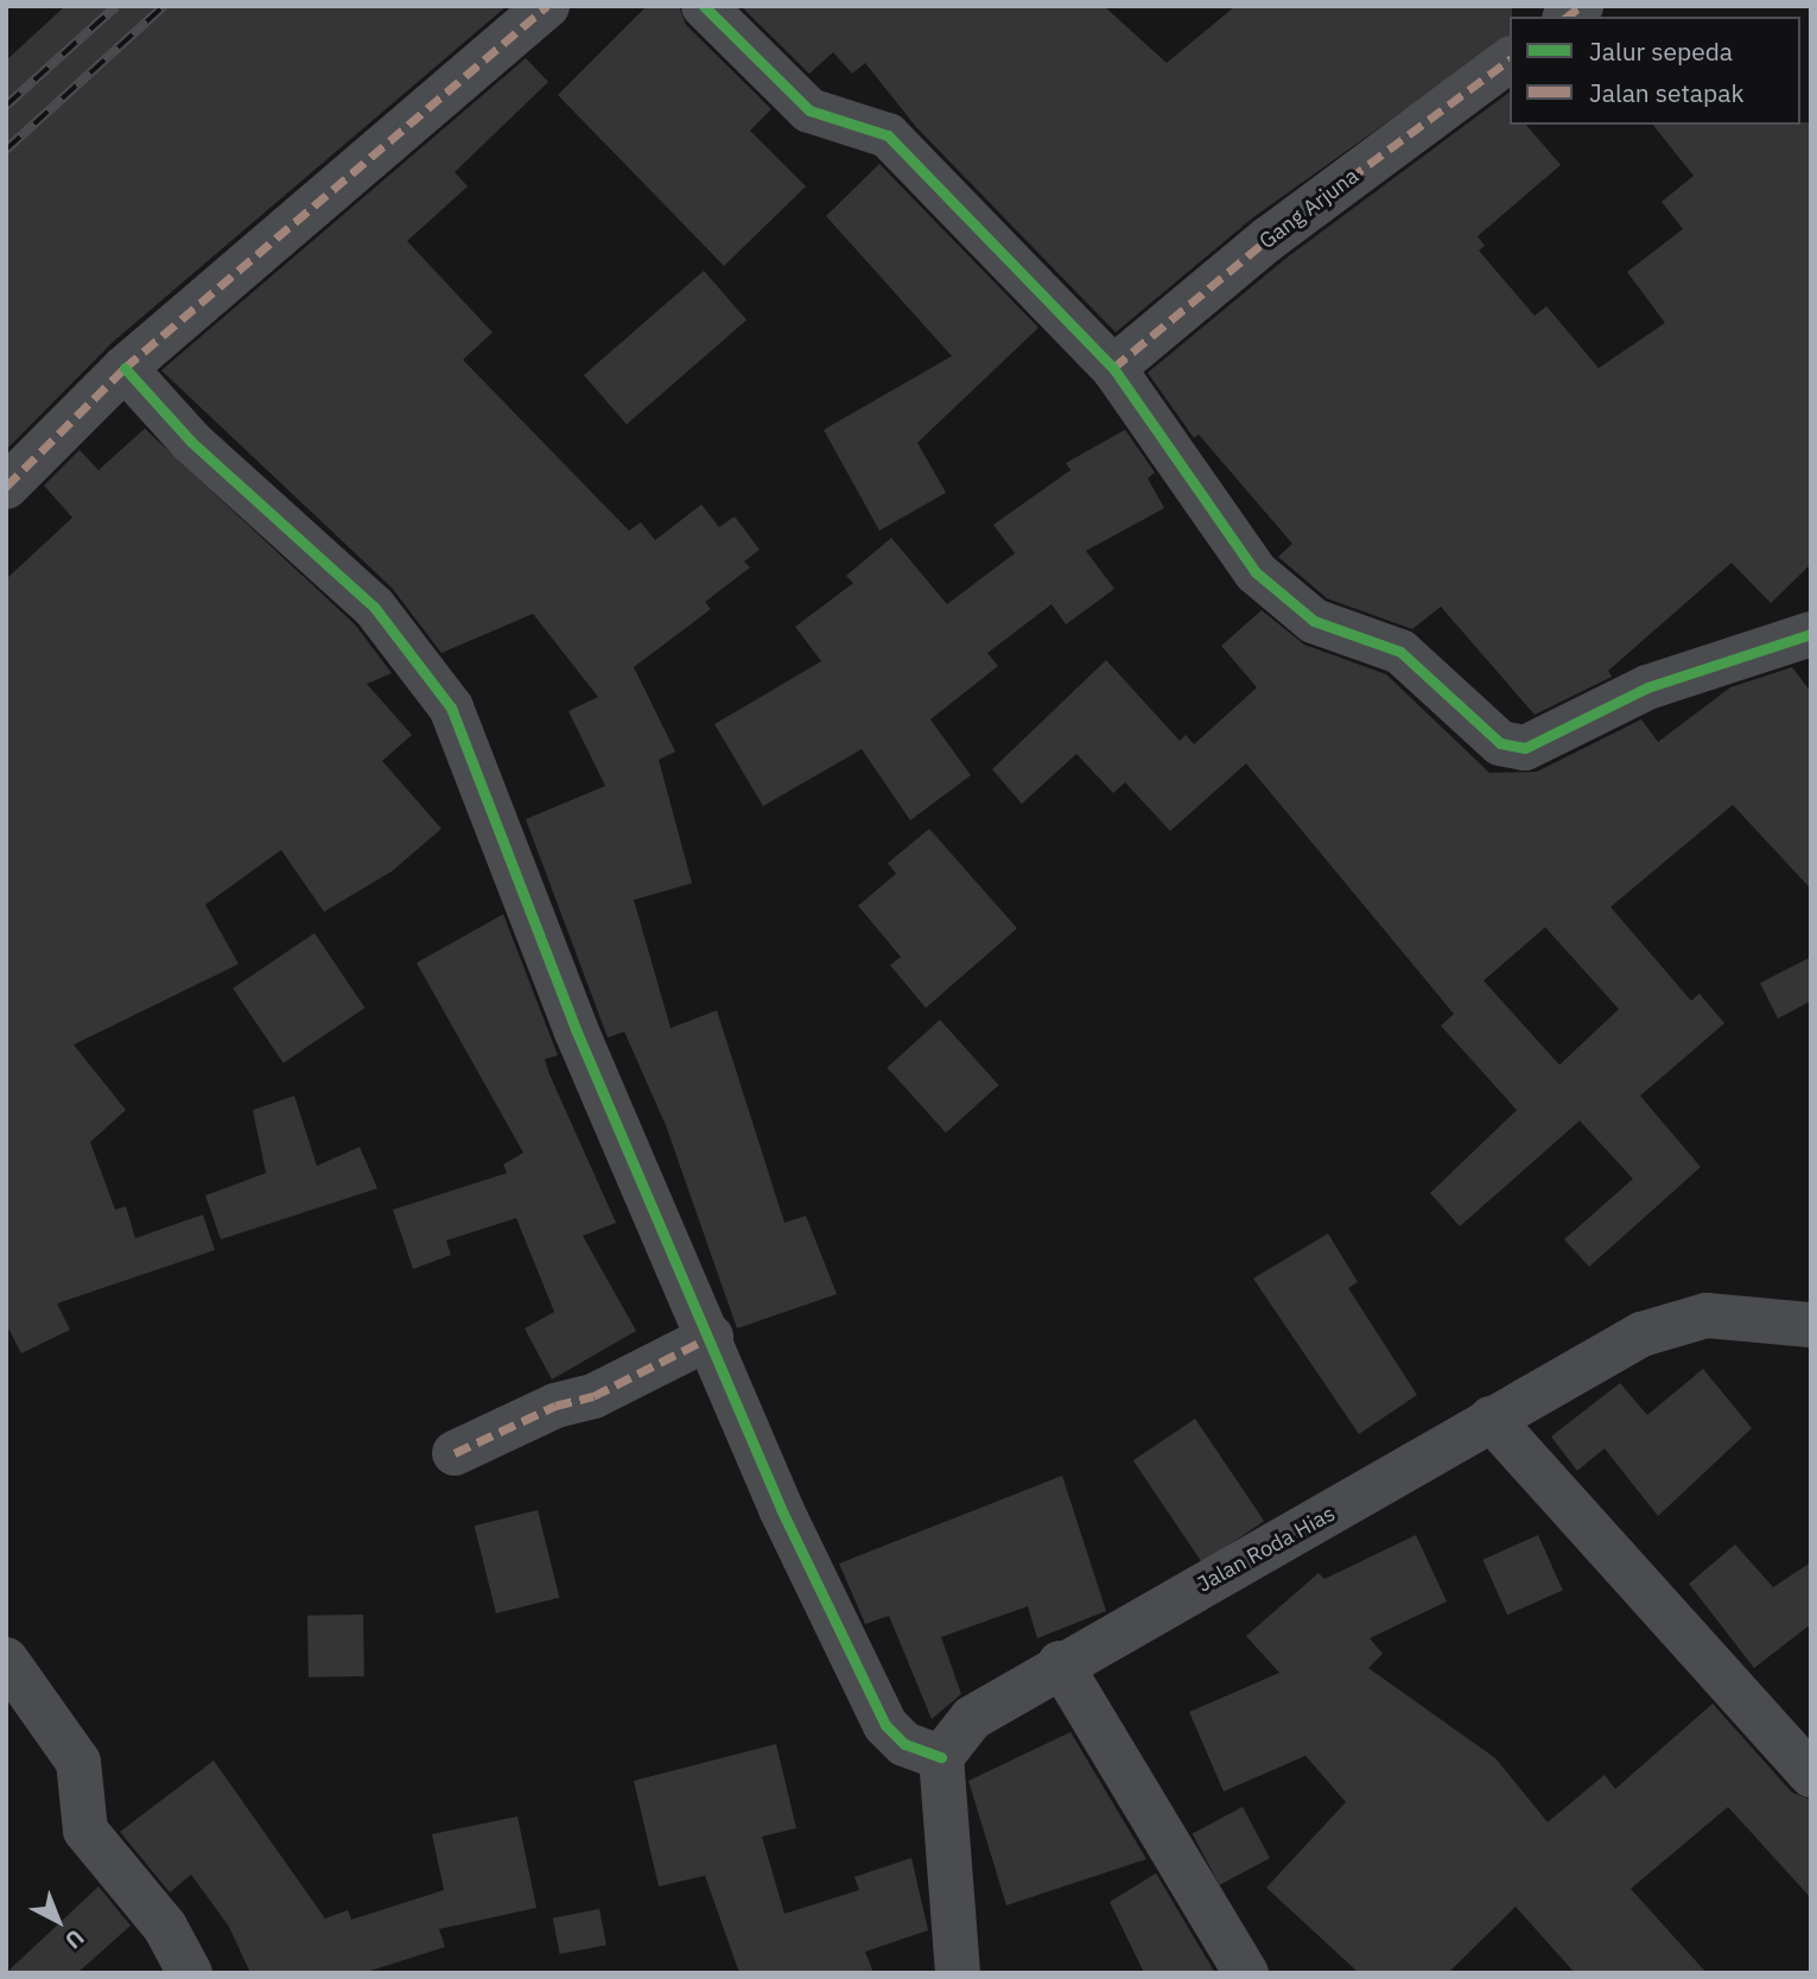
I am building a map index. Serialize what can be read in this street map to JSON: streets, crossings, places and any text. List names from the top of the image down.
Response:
{
  "streets": {
    "street": ["Gang Arjuna", "Jalan Roda Hias"]
  },
  "legend": ["Jalur sepeda", "Jalan setapak"],
  "north": "bottom right"
}
